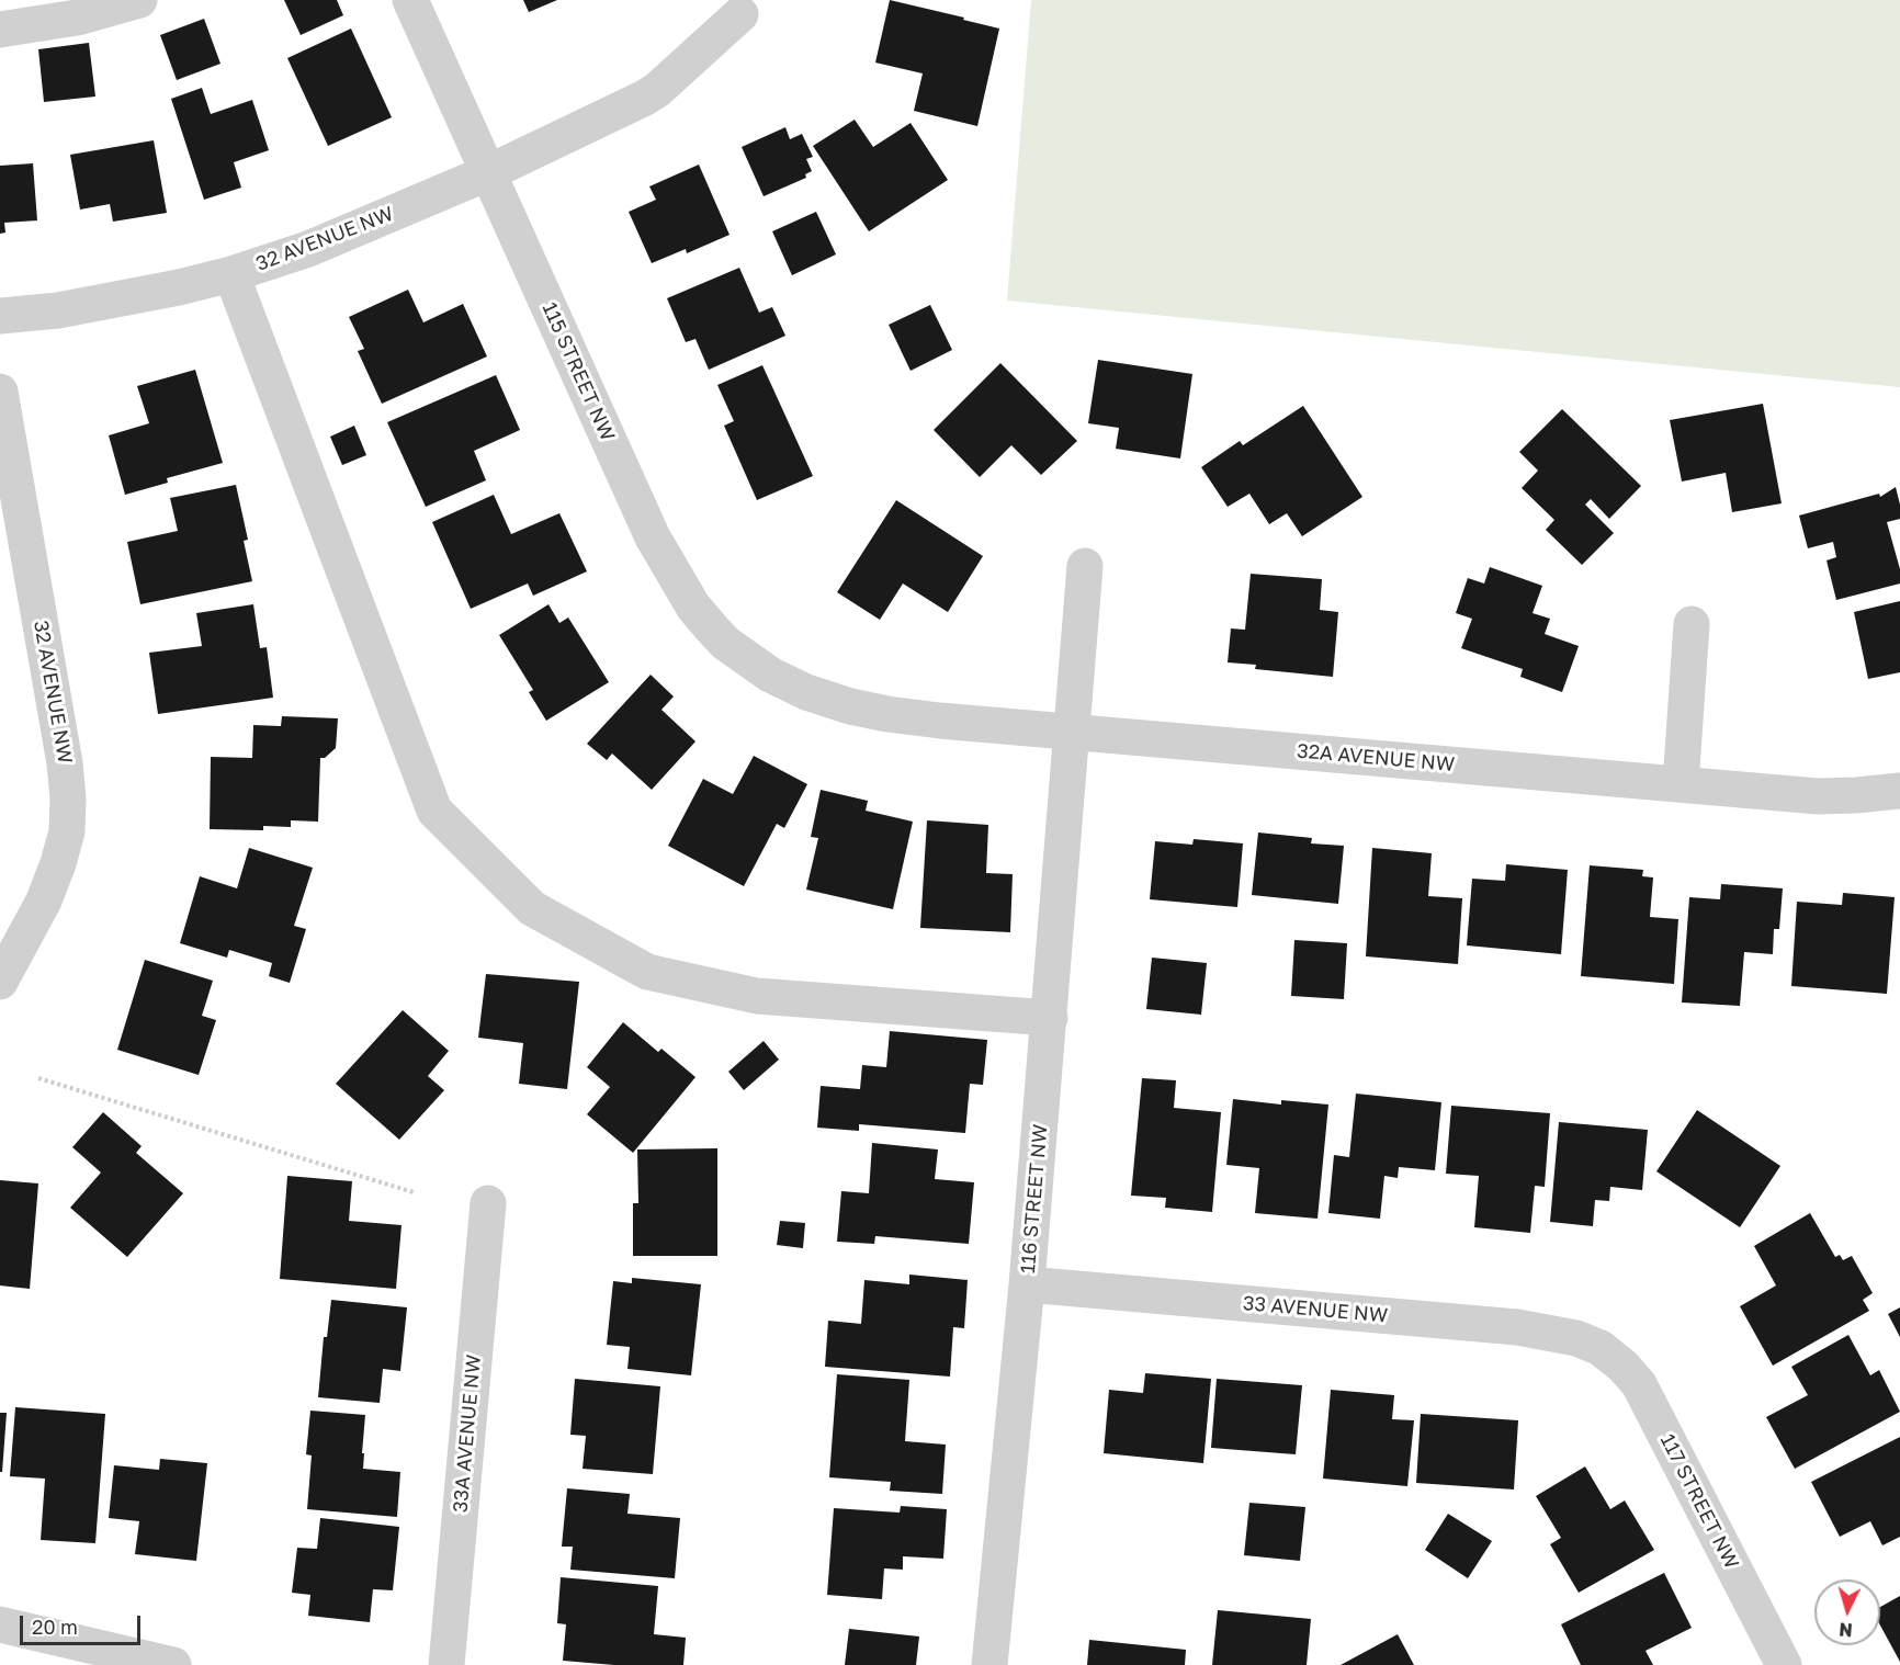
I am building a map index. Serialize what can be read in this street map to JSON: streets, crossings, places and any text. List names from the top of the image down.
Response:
{
  "streets": {
    "street": [
      "32 AVENUE NW",
      "115 STREET NW",
      "32A AVENUE NW",
      "116 STREET NW",
      "33 AVENUE NW",
      "33A AVENUE NW",
      "117 STREET NW"
    ]
  },
  "crossings": [
    ["32 AVENUE NW", "115 STREET NW"],
    ["115 STREET NW", "32A AVENUE NW"],
    ["32A AVENUE NW", "116 STREET NW"],
    ["116 STREET NW", "33 AVENUE NW"],
    ["33 AVENUE NW", "117 STREET NW"]
  ],
  "scale_bar": "20 m",
  "north": "bottom"
}
